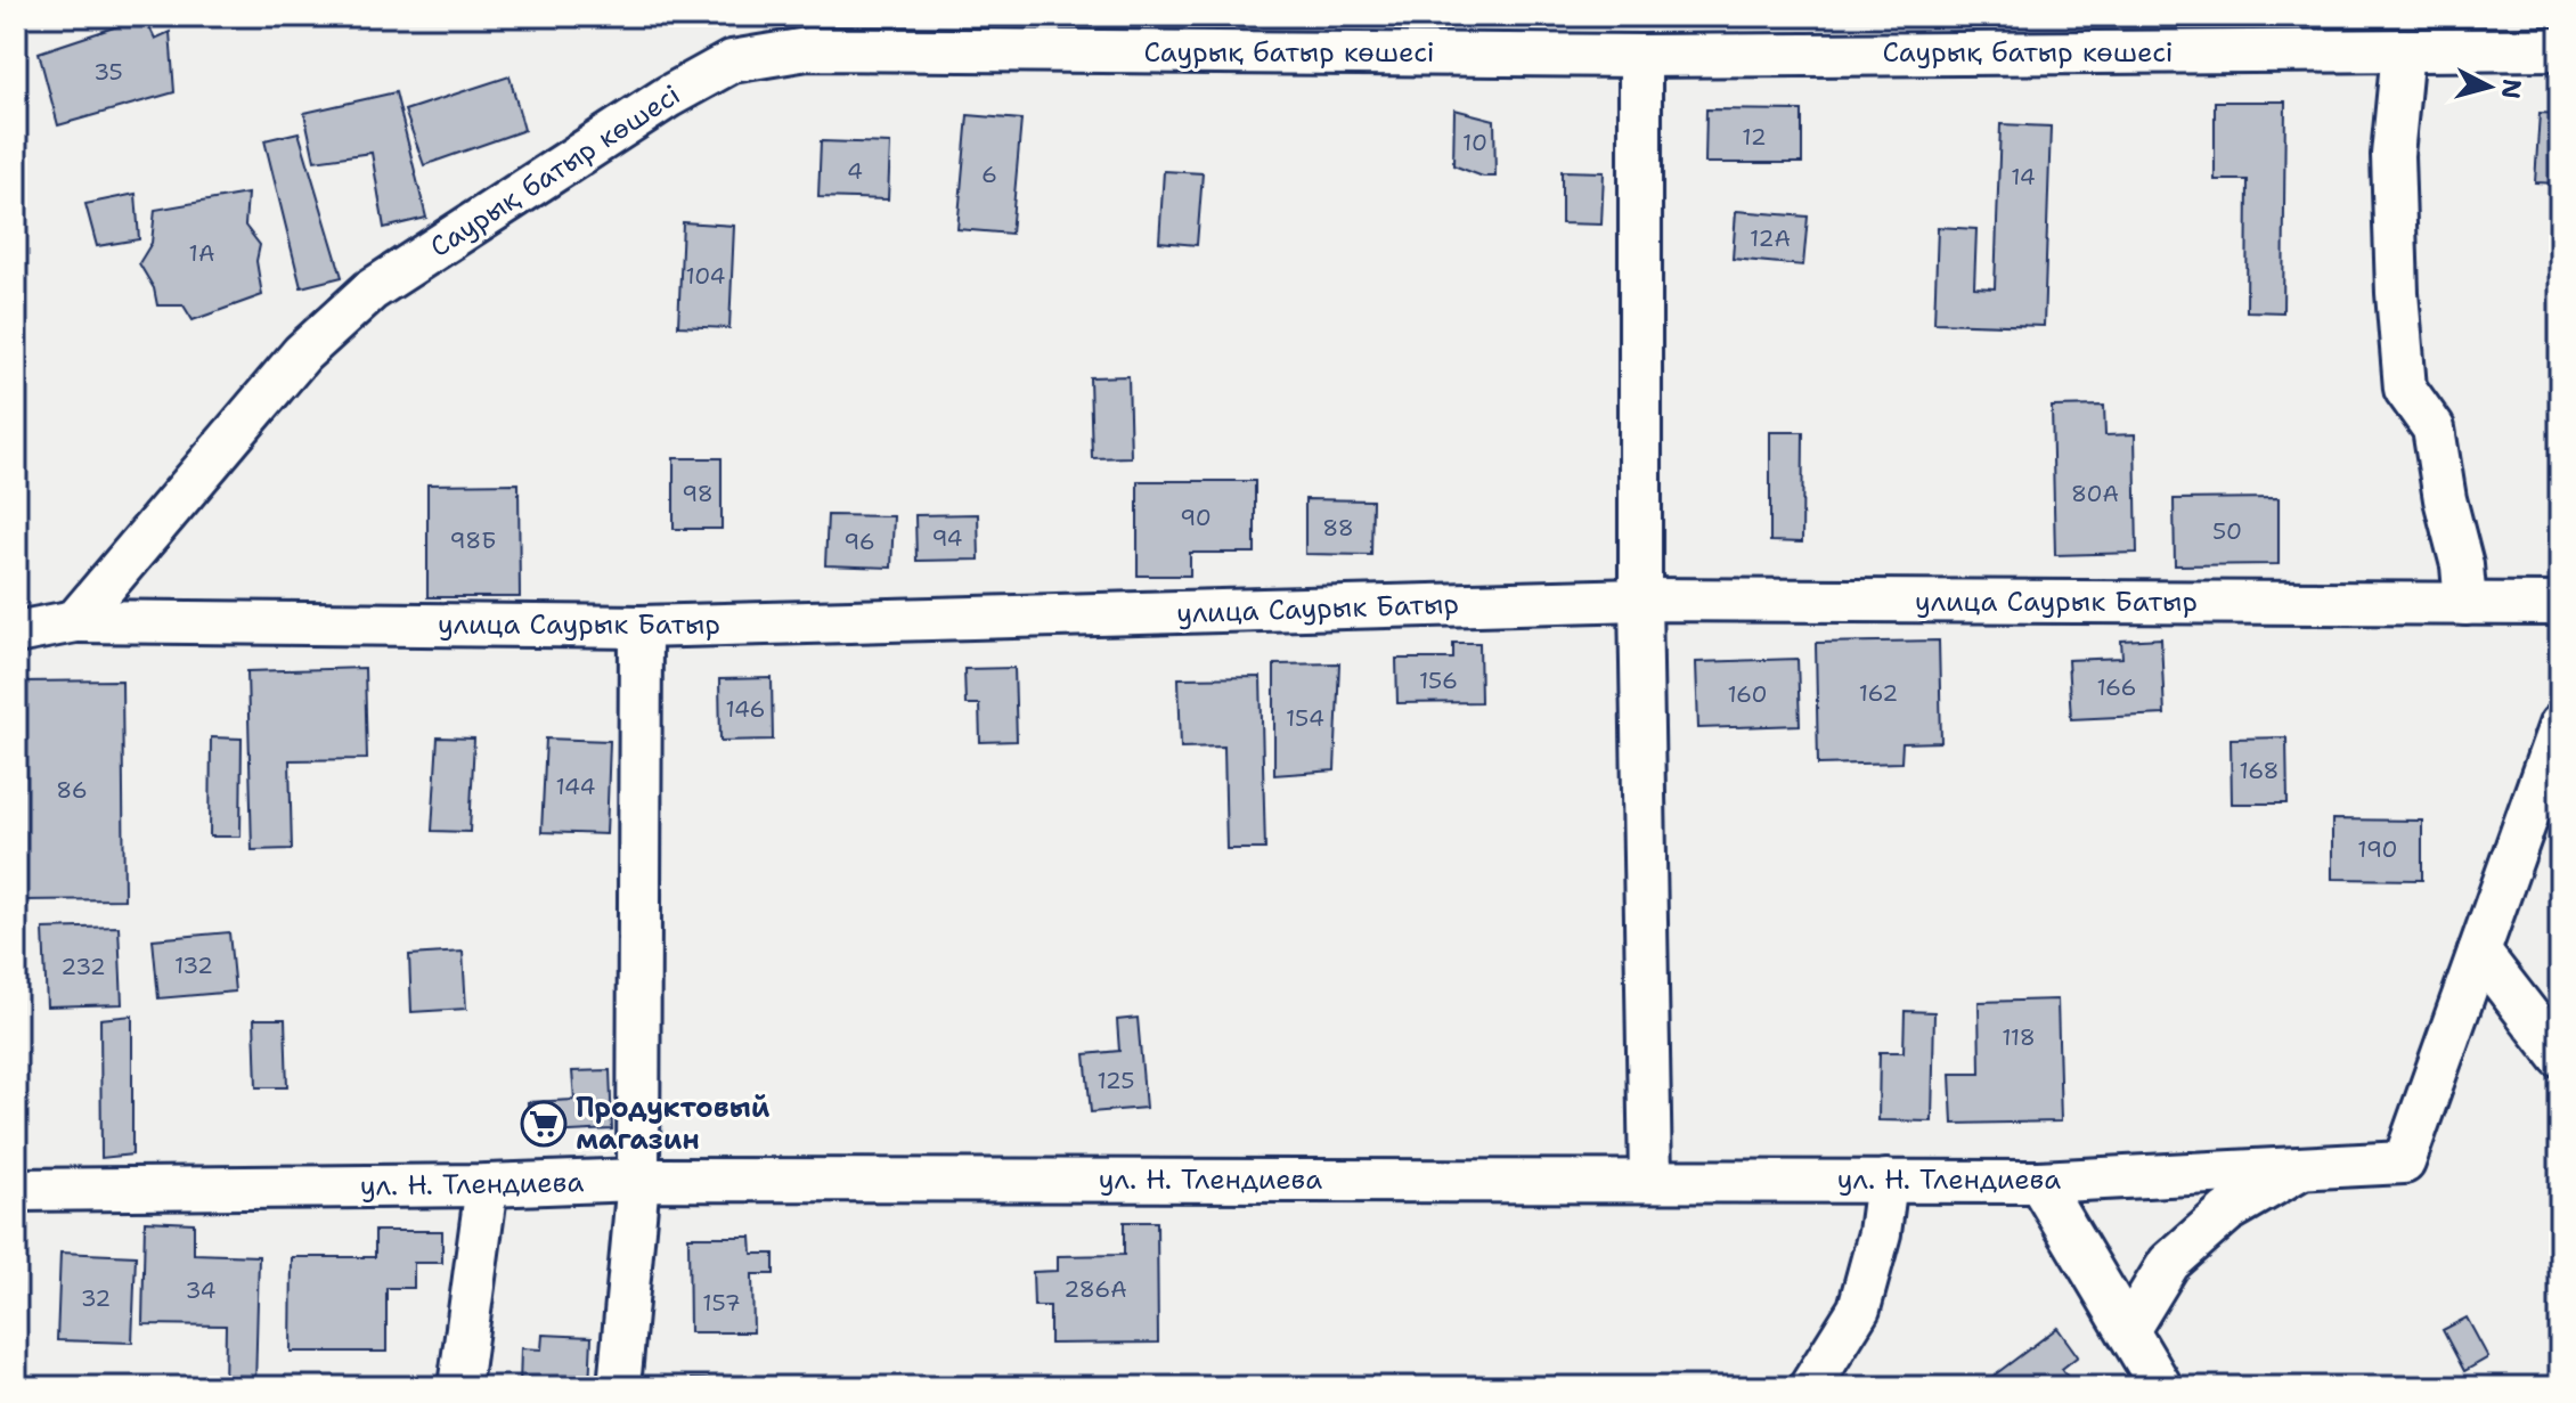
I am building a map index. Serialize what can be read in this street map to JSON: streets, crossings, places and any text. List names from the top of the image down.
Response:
{
  "streets": {
    "street": ["Саурық батыр көшесі", "улица Саурык Батыр", "ул. Н. Тлендиева"]
  },
  "crossings": [
    ["Саурық батыр көшесі", "улица Саурык Батыр"]
  ],
  "places": {
    "supermarket": ["Продуктовый магазин"]
  },
  "house_numbers": [
    "35",
    "12",
    "10",
    "4",
    "6",
    "14",
    "12А",
    "1А",
    "104",
    "98",
    "80А",
    "90",
    "88",
    "50",
    "94",
    "98Б",
    "96",
    "156",
    "166",
    "162",
    "160",
    "146",
    "154",
    "168",
    "144",
    "86",
    "190",
    "132",
    "232",
    "118",
    "125",
    "286А",
    "34",
    "32",
    "157"
  ],
  "north": "right"
}
